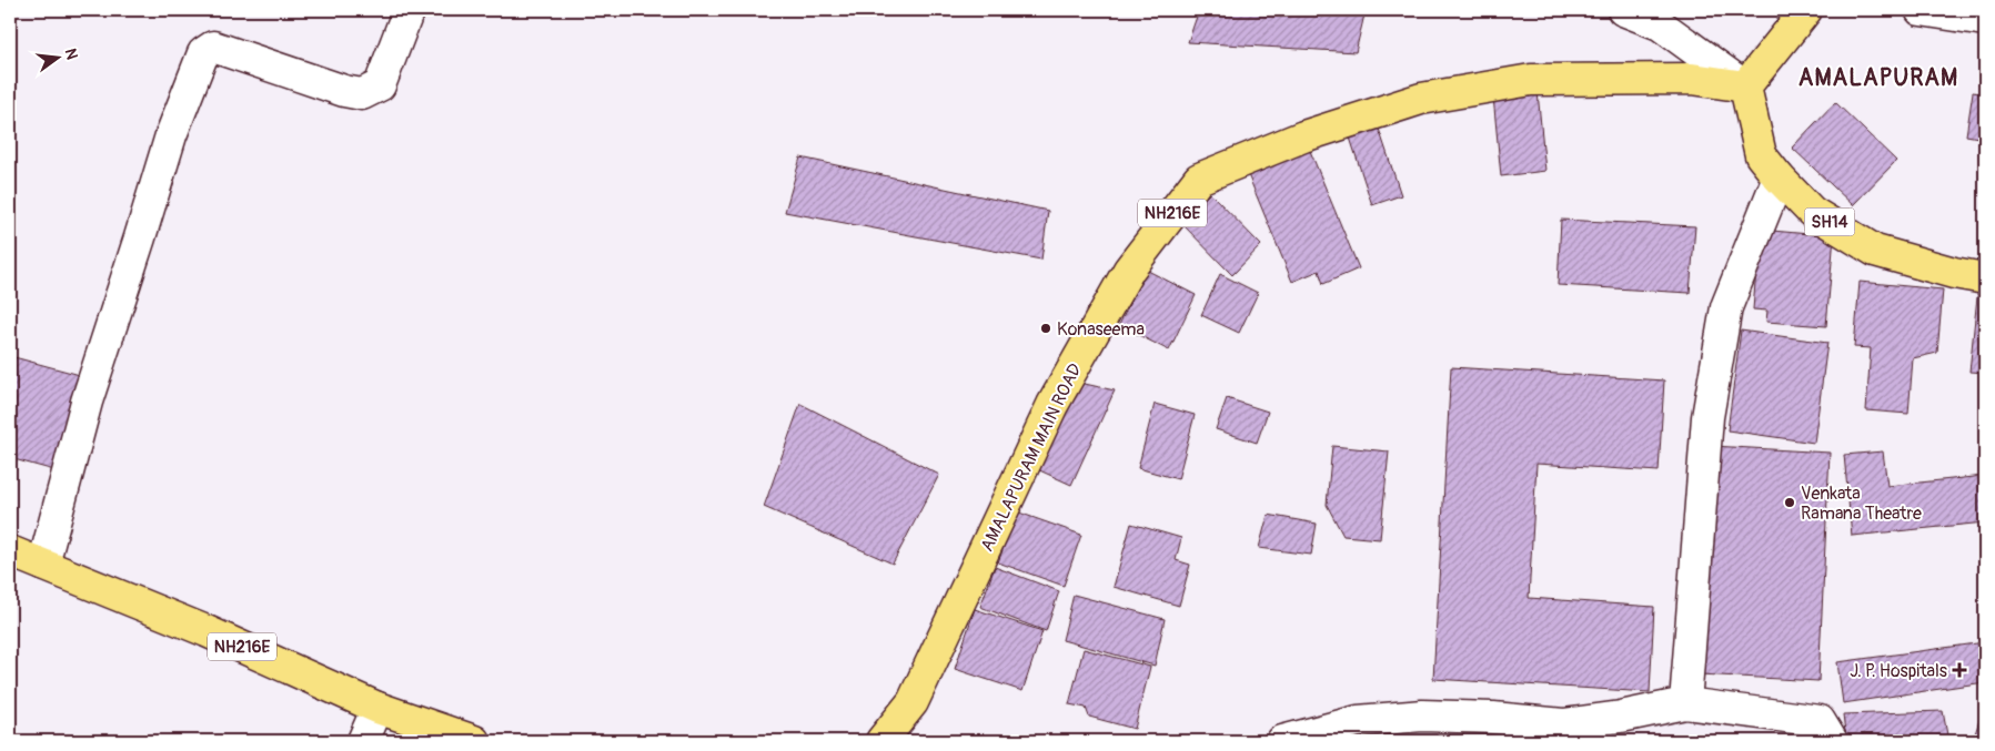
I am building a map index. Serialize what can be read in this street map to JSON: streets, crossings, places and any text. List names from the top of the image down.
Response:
{
  "streets": {
    "main road": ["NH216E", "SH14", "AMALAPURAM MAIN ROAD"]
  },
  "crossings": [
    ["SH14", "AMALAPURAM MAIN ROAD"]
  ],
  "districts": ["AMALAPURAM"],
  "places": {
    "other": ["Konaseema", "Venkata Ramana Theatre"],
    "health": ["J. P. Hospitals"]
  },
  "north": "right"
}
